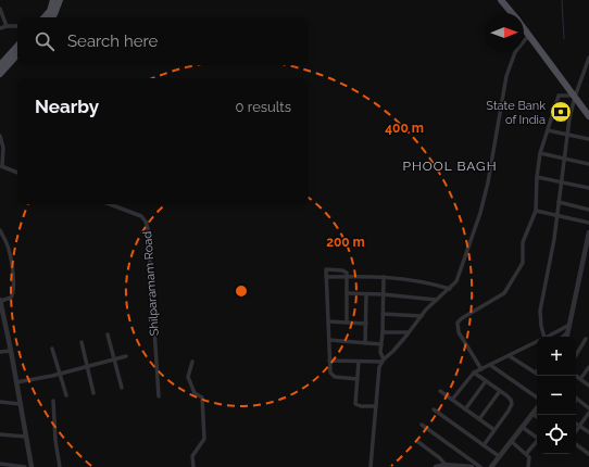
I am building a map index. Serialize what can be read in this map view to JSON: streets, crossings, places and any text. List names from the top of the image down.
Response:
{
  "streets": {
    "street": ["Shilparamam Road"]
  },
  "districts": ["PHOOL BAGH"],
  "places": {
    "bank": ["State Bank of India"]
  },
  "north": "right",
  "page": {
    "search": "Search here",
    "heading": ["Nearby", "0 results"],
    "map_buttons": ["+", "−"]
  },
  "rings": ["400 m", "200 m"]
}
